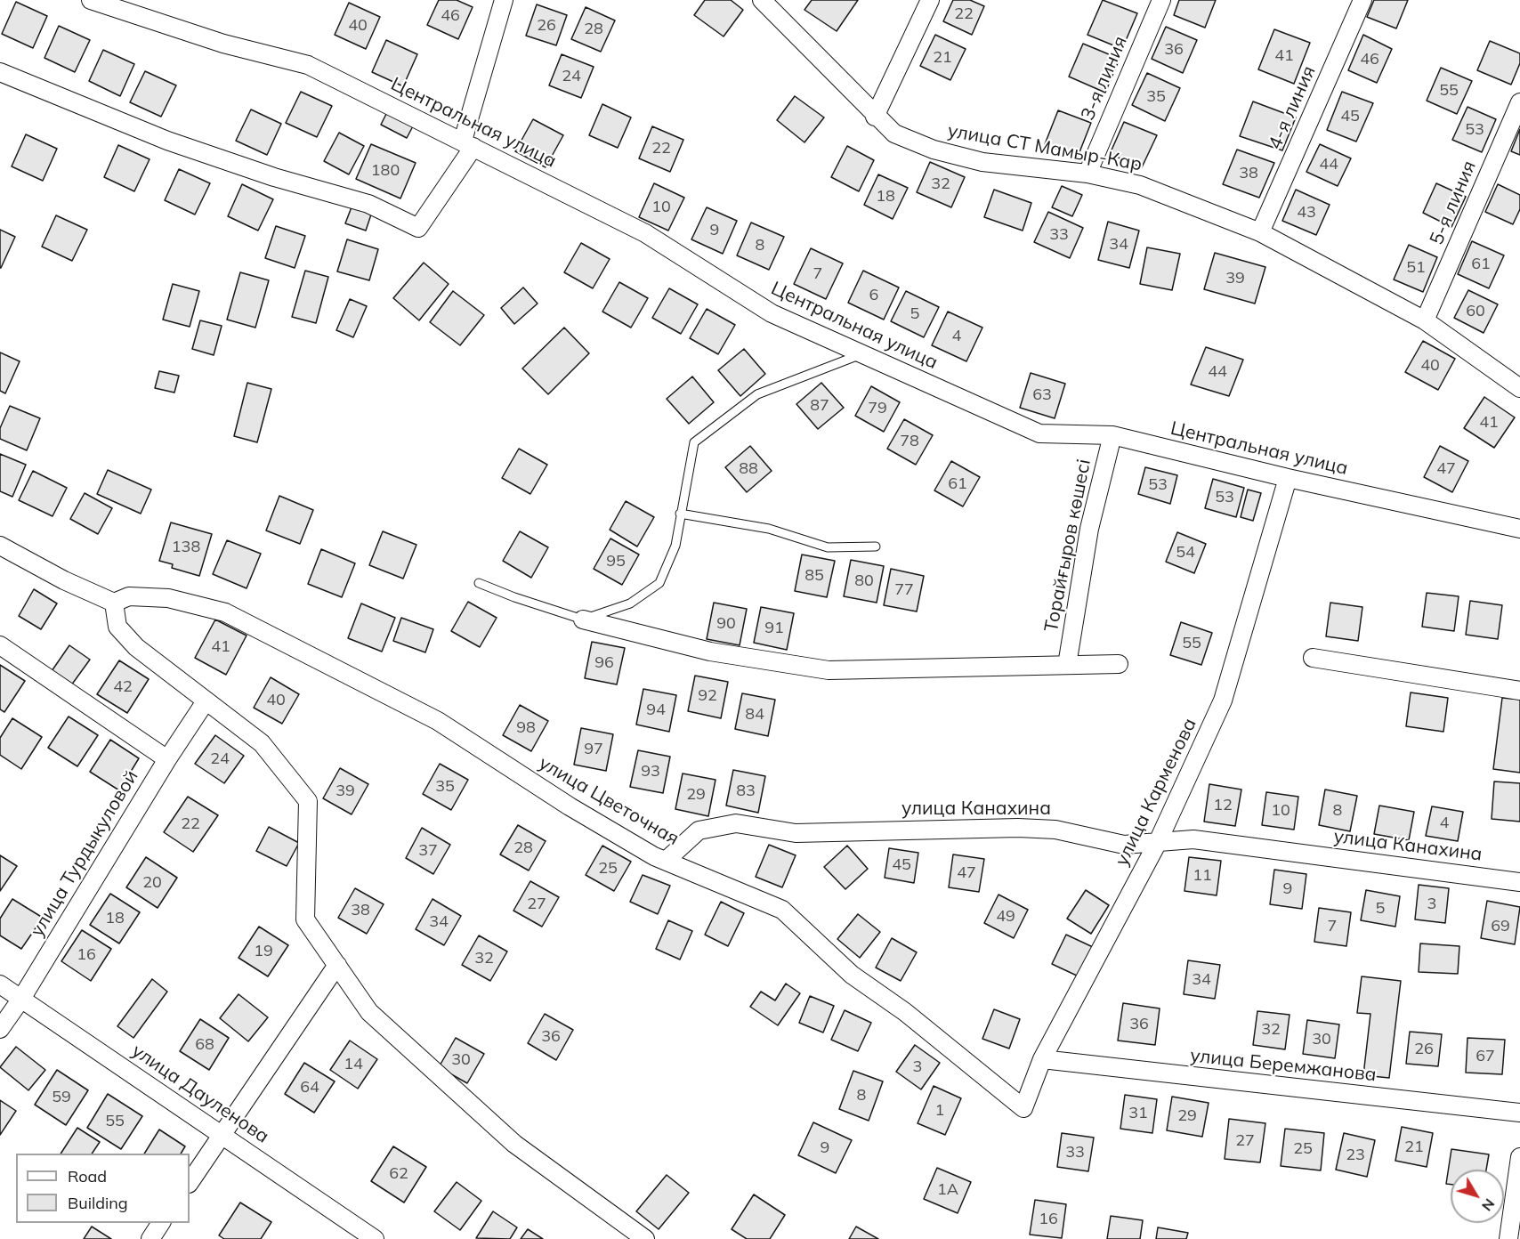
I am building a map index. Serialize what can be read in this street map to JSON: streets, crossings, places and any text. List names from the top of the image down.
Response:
{
  "streets": {
    "street": [
      "3-я линия",
      "4-я линия",
      "Центральная улица",
      "улица СТ Мамыр-Кар",
      "5-я линия",
      "Торайғыров көшесі",
      "улица Карменова",
      "улица Цветочная",
      "улица Канахина",
      "улица Турдыкуловой",
      "улица Беремжанова",
      "улица Дауленова"
    ]
  },
  "crossings": [
    ["3-я линия", "улица СТ Мамыр-Кар"],
    ["4-я линия", "улица СТ Мамыр-Кар"],
    ["Центральная улица", "Торайғыров көшесі"],
    ["Центральная улица", "улица Карменова"],
    ["улица СТ Мамыр-Кар", "5-я линия"],
    ["улица Карменова", "улица Цветочная"],
    ["улица Карменова", "улица Канахина"],
    ["улица Карменова", "улица Беремжанова"],
    ["улица Цветочная", "улица Канахина"],
    ["улица Турдыкуловой", "улица Дауленова"]
  ],
  "house_numbers": [
    "22",
    "46",
    "40",
    "26",
    "28",
    "36",
    "41",
    "21",
    "46",
    "24",
    "55",
    "35",
    "45",
    "53",
    "22",
    "44",
    "180",
    "38",
    "32",
    "18",
    "10",
    "43",
    "9",
    "33",
    "34",
    "8",
    "61",
    "51",
    "7",
    "39",
    "6",
    "60",
    "5",
    "4",
    "40",
    "44",
    "63",
    "87",
    "79",
    "41",
    "78",
    "88",
    "47",
    "61",
    "53",
    "53",
    "138",
    "54",
    "95",
    "85",
    "80",
    "77",
    "90",
    "91",
    "55",
    "41",
    "96",
    "42",
    "92",
    "40",
    "94",
    "84",
    "98",
    "97",
    "24",
    "93",
    "35",
    "39",
    "83",
    "29",
    "12",
    "10",
    "8",
    "4",
    "22",
    "28",
    "37",
    "45",
    "25",
    "47",
    "11",
    "20",
    "9",
    "27",
    "3",
    "5",
    "38",
    "49",
    "18",
    "34",
    "7",
    "69",
    "19",
    "16",
    "32",
    "34",
    "36",
    "32",
    "36",
    "30",
    "68",
    "26",
    "67",
    "30",
    "14",
    "3",
    "64",
    "8",
    "59",
    "1",
    "31",
    "29",
    "55",
    "27",
    "21",
    "9",
    "25",
    "33",
    "23",
    "62",
    "1А",
    "16"
  ],
  "legend": ["Road", "Building"],
  "north": "bottom right"
}
